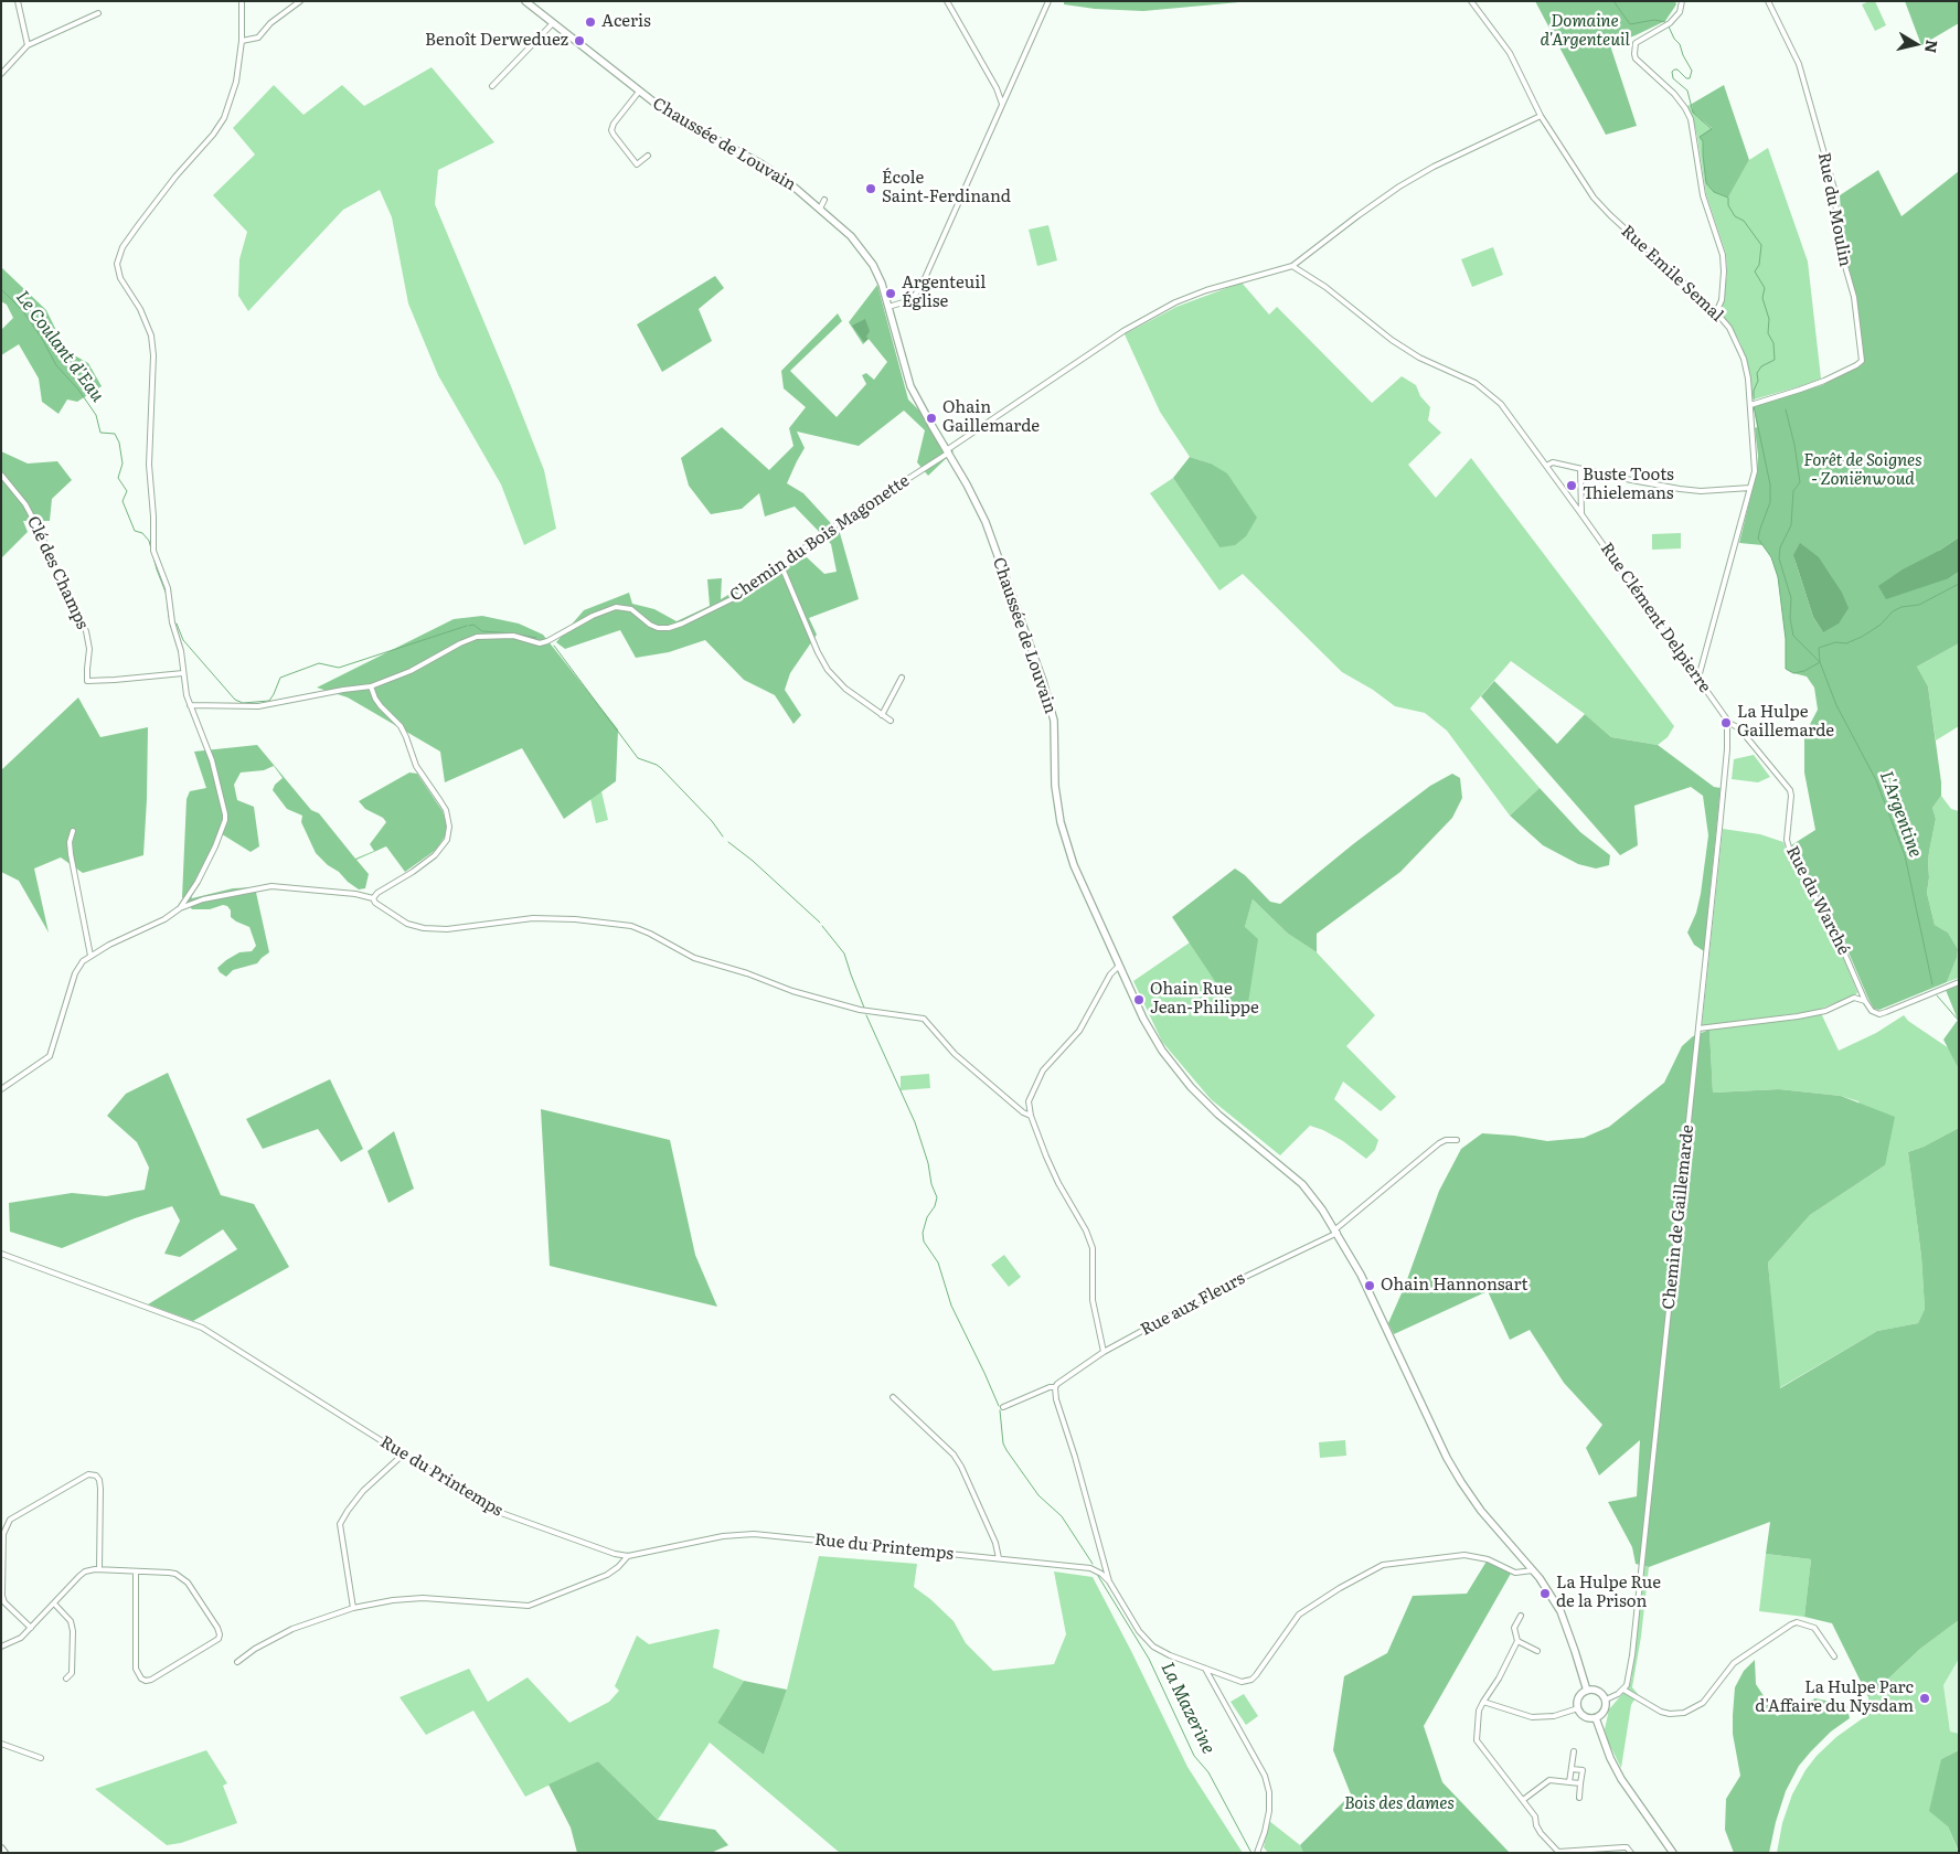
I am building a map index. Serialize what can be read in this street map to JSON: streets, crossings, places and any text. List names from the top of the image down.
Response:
{
  "streets": {
    "main road": ["Chaussée de Louvain"],
    "street": [
      "Rue du Moulin",
      "Rue Emile Semal",
      "Chemin du Bois Magonette",
      "Clé des Champs",
      "Rue Clément Delpierre",
      "Rue du Warché",
      "Chemin de Gaillemarde",
      "Rue aux Fleurs",
      "Rue du Printemps"
    ]
  },
  "crossings": [
    ["Chaussée de Louvain", "Chemin du Bois Magonette"],
    ["Chaussée de Louvain", "Rue aux Fleurs"],
    ["Rue du Moulin", "Rue Emile Semal"],
    ["Rue Emile Semal", "Rue Clément Delpierre"],
    ["Chemin du Bois Magonette", "Rue Clément Delpierre"],
    ["Rue Clément Delpierre", "Rue du Warché"],
    ["Rue Clément Delpierre", "Chemin de Gaillemarde"],
    ["Rue du Warché", "Chemin de Gaillemarde"]
  ],
  "water": ["Le Coulant d'Eau", "L'Argentine", "La Mazerine"],
  "parks": ["Domaine d'Argenteuil", "Forêt de Soignes - Zoniënwoud", "Bois des dames"],
  "places": [
    "Aceris",
    "Benoît Derweduez",
    "École Saint-Ferdinand",
    "Argenteuil Église",
    "Ohain Gaillemarde",
    "Buste Toots Thielemans",
    "La Hulpe Gaillemarde",
    "Ohain Rue Jean-Philippe",
    "Ohain Hannonsart",
    "La Hulpe Rue de la Prison",
    "La Hulpe Parc d'Affaire du Nysdam"
  ],
  "north": "right"
}
